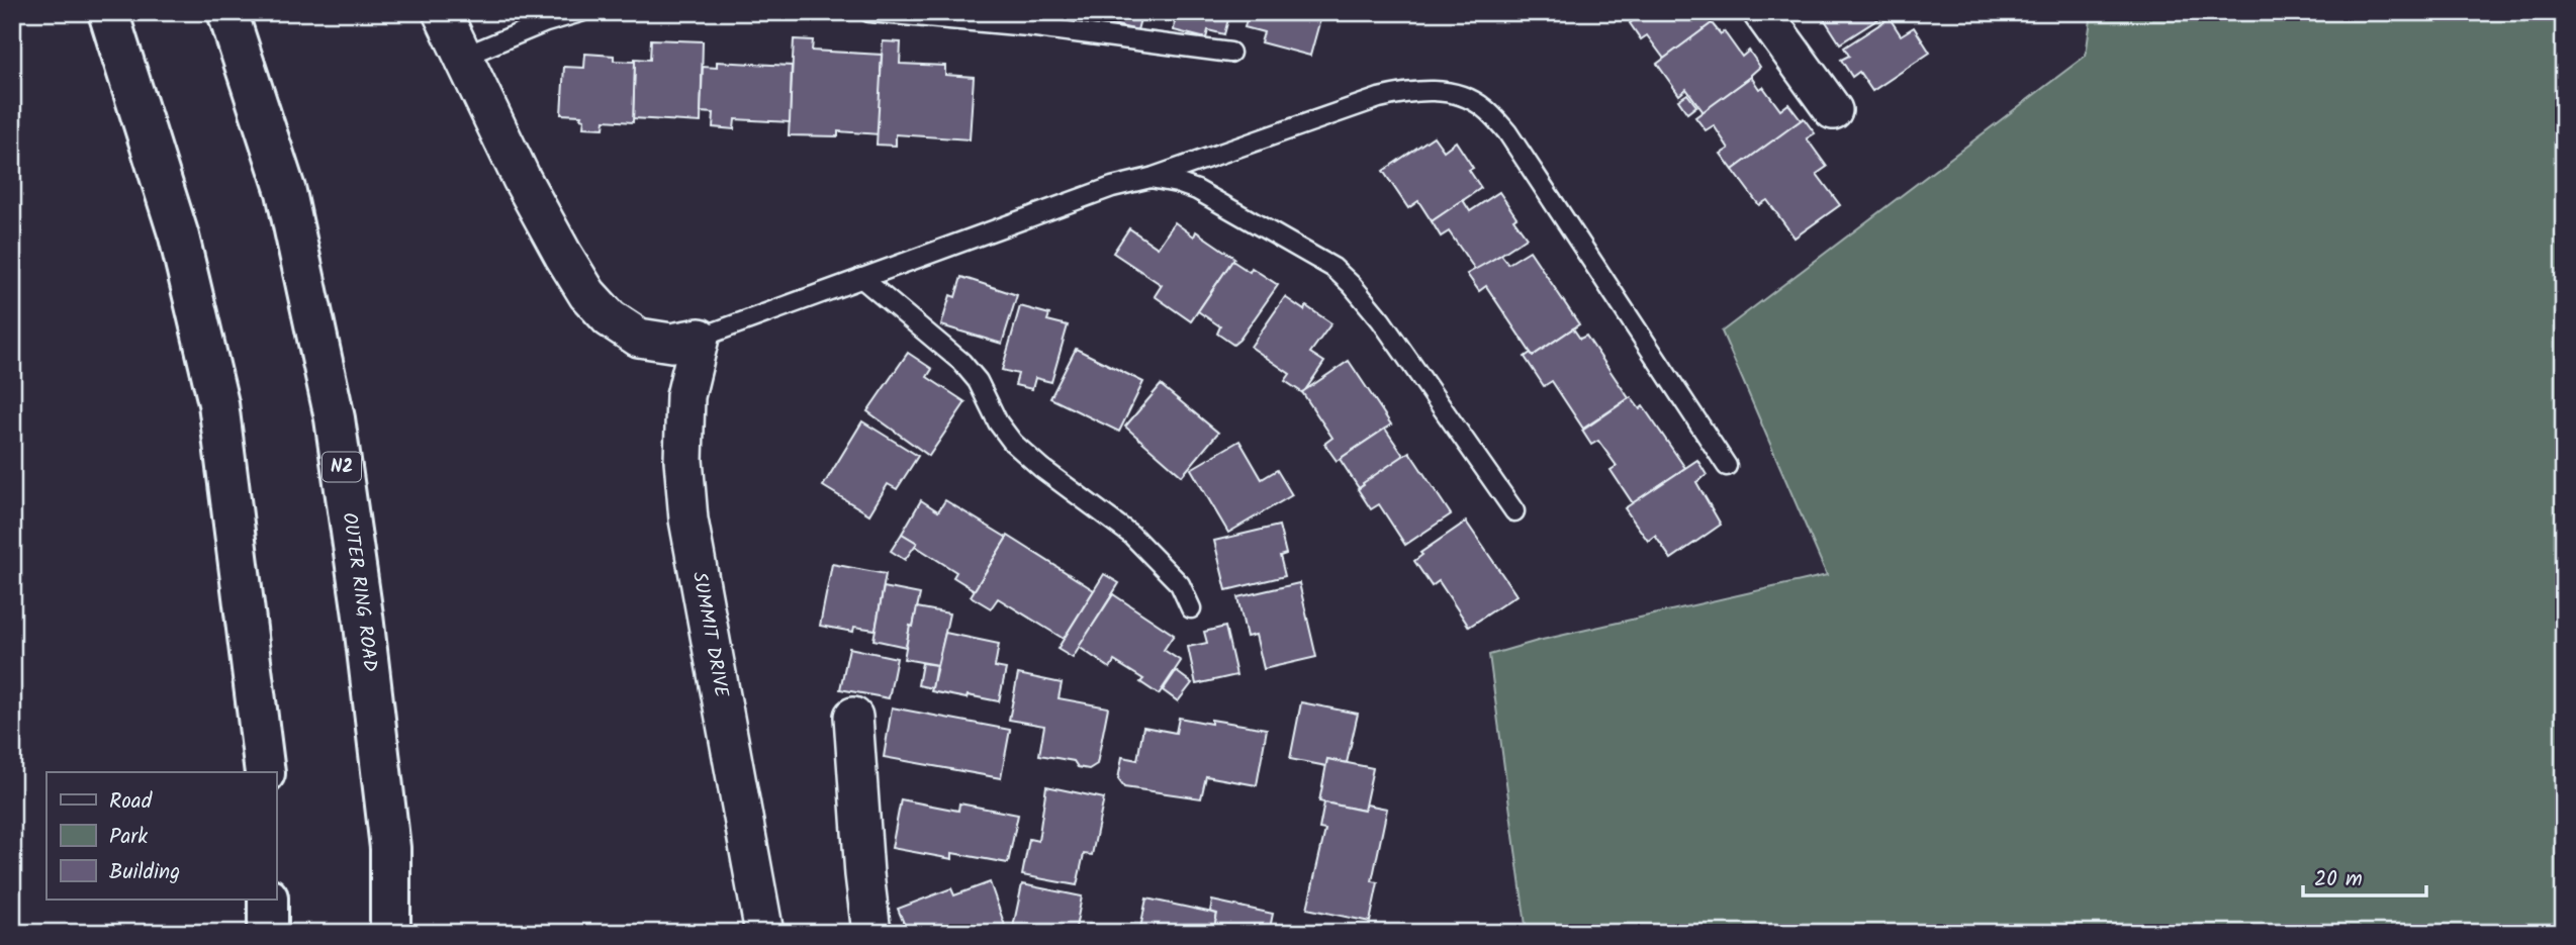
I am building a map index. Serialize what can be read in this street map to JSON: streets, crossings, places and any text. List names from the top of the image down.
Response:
{
  "streets": {
    "highway": ["N2", "OUTER RING ROAD"],
    "street": ["SUMMIT DRIVE"]
  },
  "legend": ["Road", "Park", "Building"],
  "scale_bar": "20 m"
}
